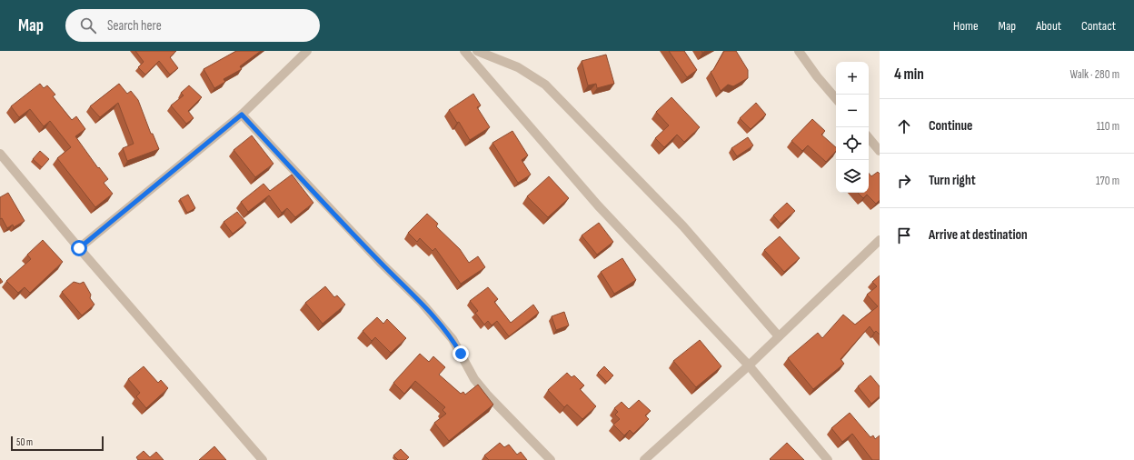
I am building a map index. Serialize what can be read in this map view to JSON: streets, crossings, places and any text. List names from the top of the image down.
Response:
{
  "scale_bar": "50 m",
  "page": {
    "header": "Map",
    "search": "Search here",
    "nav": [
      "Home",
      "Map",
      "About",
      "Contact"
    ],
    "heading": ["4 min", "Walk · 280 m"],
    "map_buttons": ["+", "−"],
    "list": [
      ["Continue", "110 m"],
      ["Turn right", "170 m"],
      "Arrive at destination"
    ],
    "scale": "50 m"
  }
}
